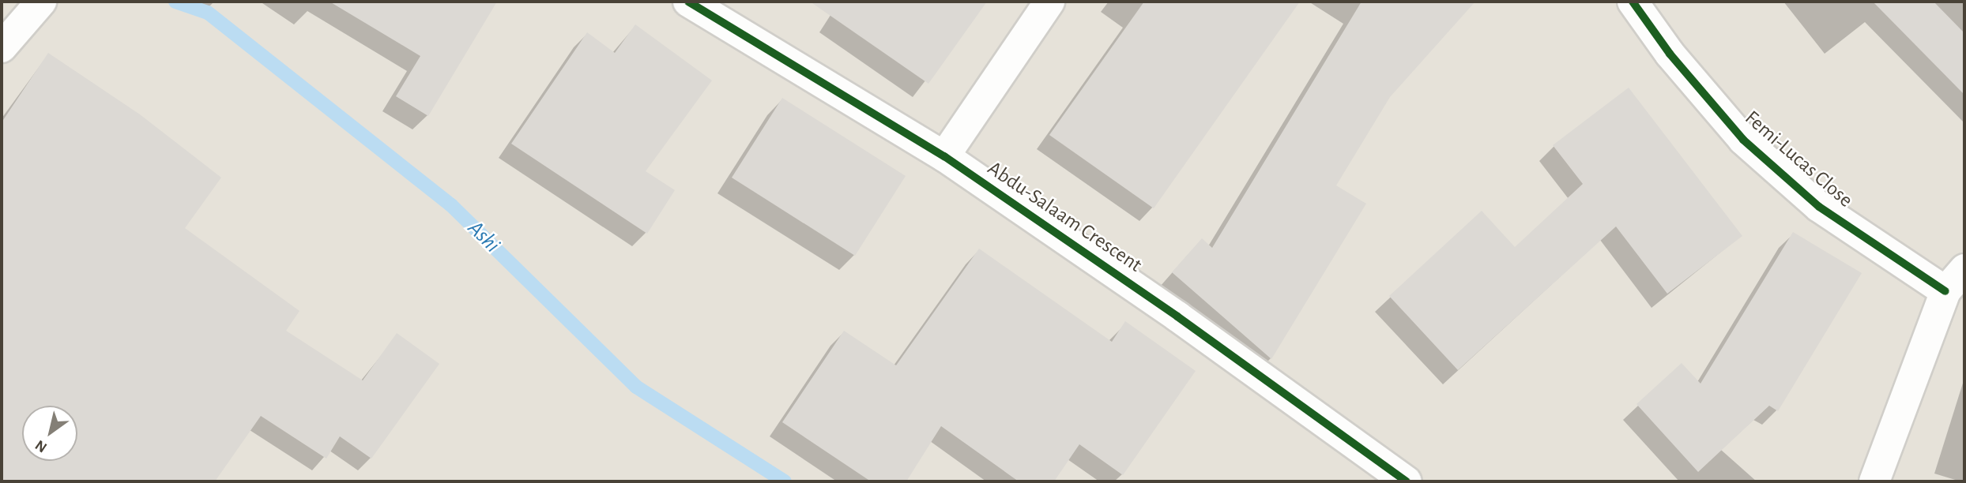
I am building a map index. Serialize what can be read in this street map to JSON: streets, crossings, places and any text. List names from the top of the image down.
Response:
{
  "streets": {
    "street": ["Femi-Lucas Close", "Abdu-Salaam Crescent"]
  },
  "water": ["Ashi"],
  "north": "bottom left"
}
